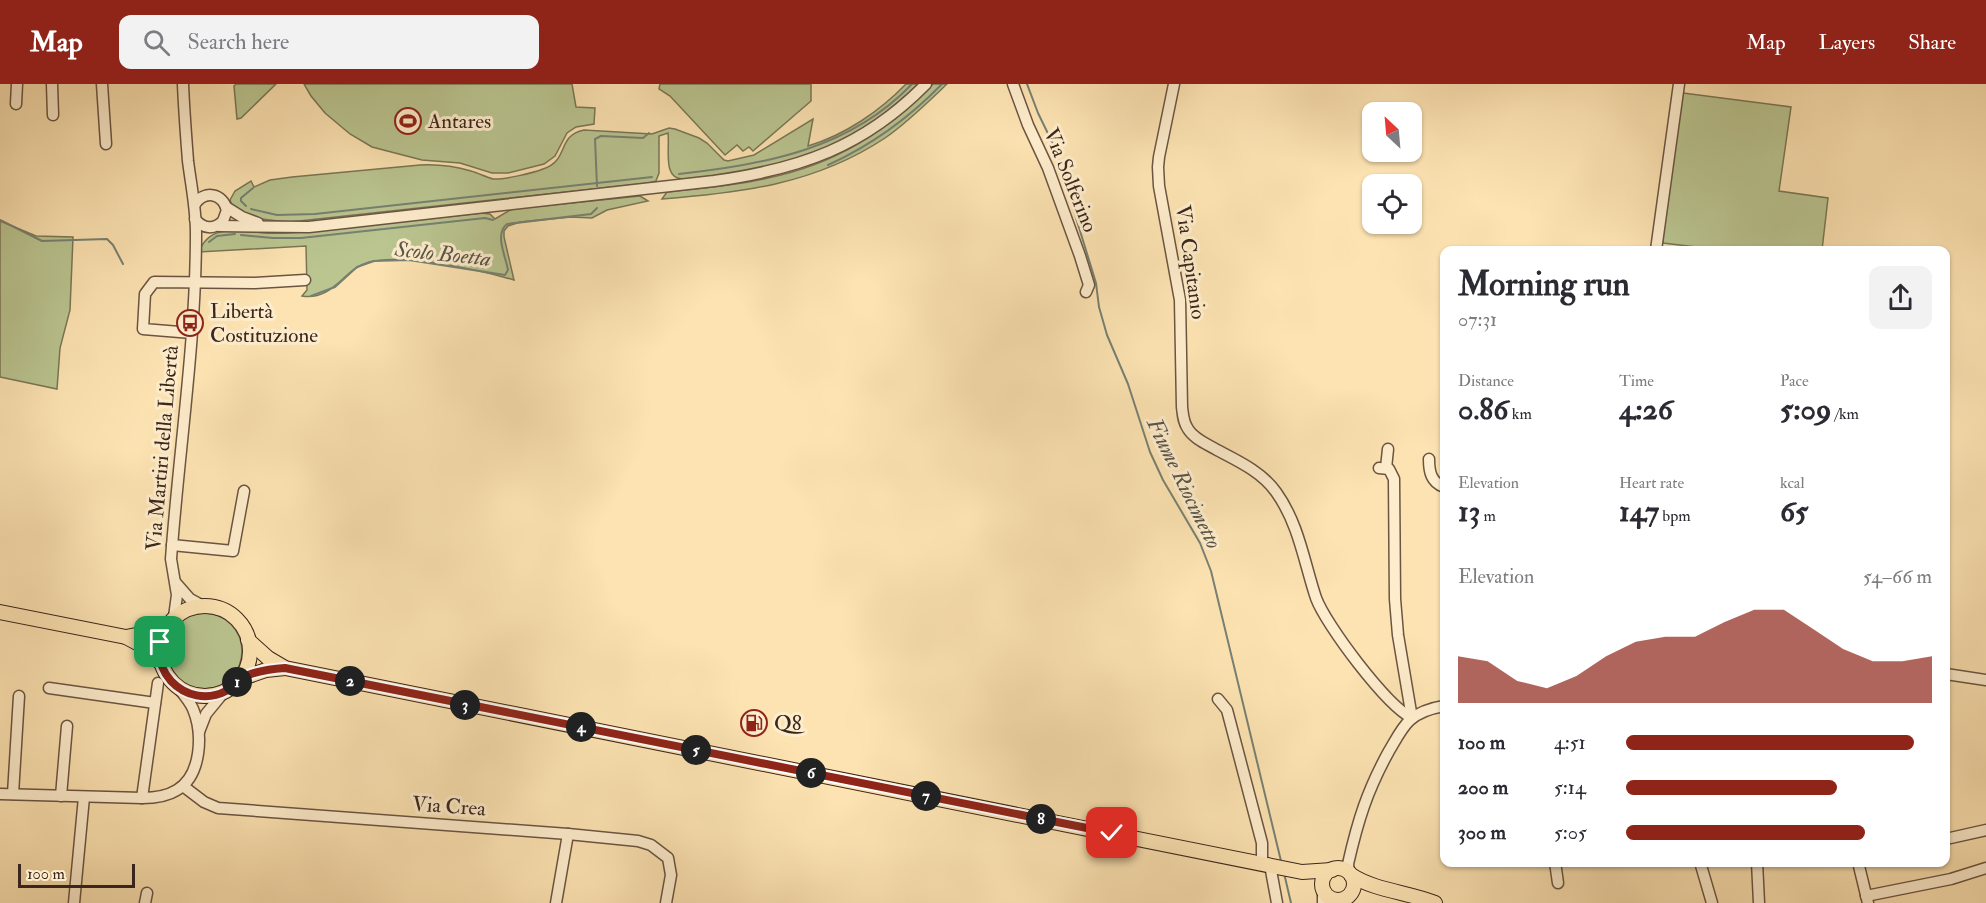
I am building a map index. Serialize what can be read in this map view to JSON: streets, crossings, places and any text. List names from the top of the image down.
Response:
{
  "streets": {
    "street": [
      "Via Solferino",
      "Via Capitanio",
      "Via Martiri della Libertà",
      "Via Crea"
    ]
  },
  "water": ["Scolo Boetta", "Fiume Riocimetto"],
  "places": {
    "sports": ["Antares"],
    "bus stop": ["Libertà Costituzione"],
    "fuel station": ["Q8"]
  },
  "scale_bar": "100 m",
  "north": "top left",
  "page": {
    "header": "Map",
    "search": "Search here",
    "nav": ["Map", "Layers", "Share"],
    "heading": ["Morning run", "07:31"],
    "stats": [
      ["Distance", "0.86 km"],
      ["Time", "4:26"],
      ["Pace", "5:09 /km"],
      ["Elevation", "13 m"],
      ["Heart rate", "147 bpm"],
      ["kcal", "65"]
    ],
    "chart": ["Elevation", "54–66 m"],
    "pins": [
      "2",
      "1",
      "3",
      "4",
      "5",
      "6",
      "7",
      "8"
    ],
    "list": [
      {
        "name": "100 m",
        "note": "4:51"
      },
      {
        "name": "200 m",
        "note": "5:14"
      },
      {
        "name": "300 m",
        "note": "5:05"
      }
    ],
    "scale": "100 m"
  }
}
